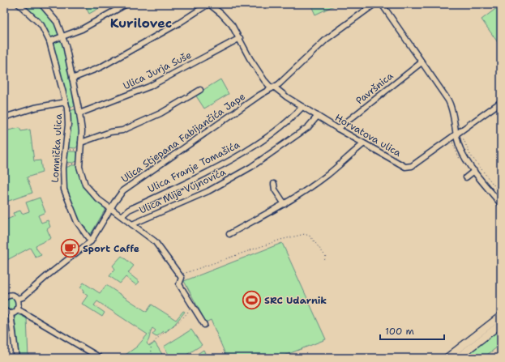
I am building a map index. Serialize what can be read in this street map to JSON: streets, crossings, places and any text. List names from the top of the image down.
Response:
{
  "streets": {
    "street": [
      "Ulica Jurja Suše",
      "Pavršnica",
      "Horvatova ulica",
      "Ulica Stjepana Fabijančića Jape",
      "Lomnička ulica",
      "Ulica Franje Tomašića",
      "Ulica Mije Vujnovića"
    ]
  },
  "crossings": [
    ["Ulica Jurja Suše", "Horvatova ulica"],
    ["Pavršnica", "Horvatova ulica"],
    ["Horvatova ulica", "Ulica Stjepana Fabijančića Jape"],
    ["Horvatova ulica", "Ulica Franje Tomašića"],
    ["Horvatova ulica", "Ulica Mije Vujnovića"],
    ["Ulica Stjepana Fabijančića Jape", "Lomnička ulica"]
  ],
  "districts": ["Kurilovec"],
  "places": {
    "cafe": ["Sport Caffe"],
    "sports": ["SRC Udarnik"]
  },
  "scale_bar": "100 m"
}
